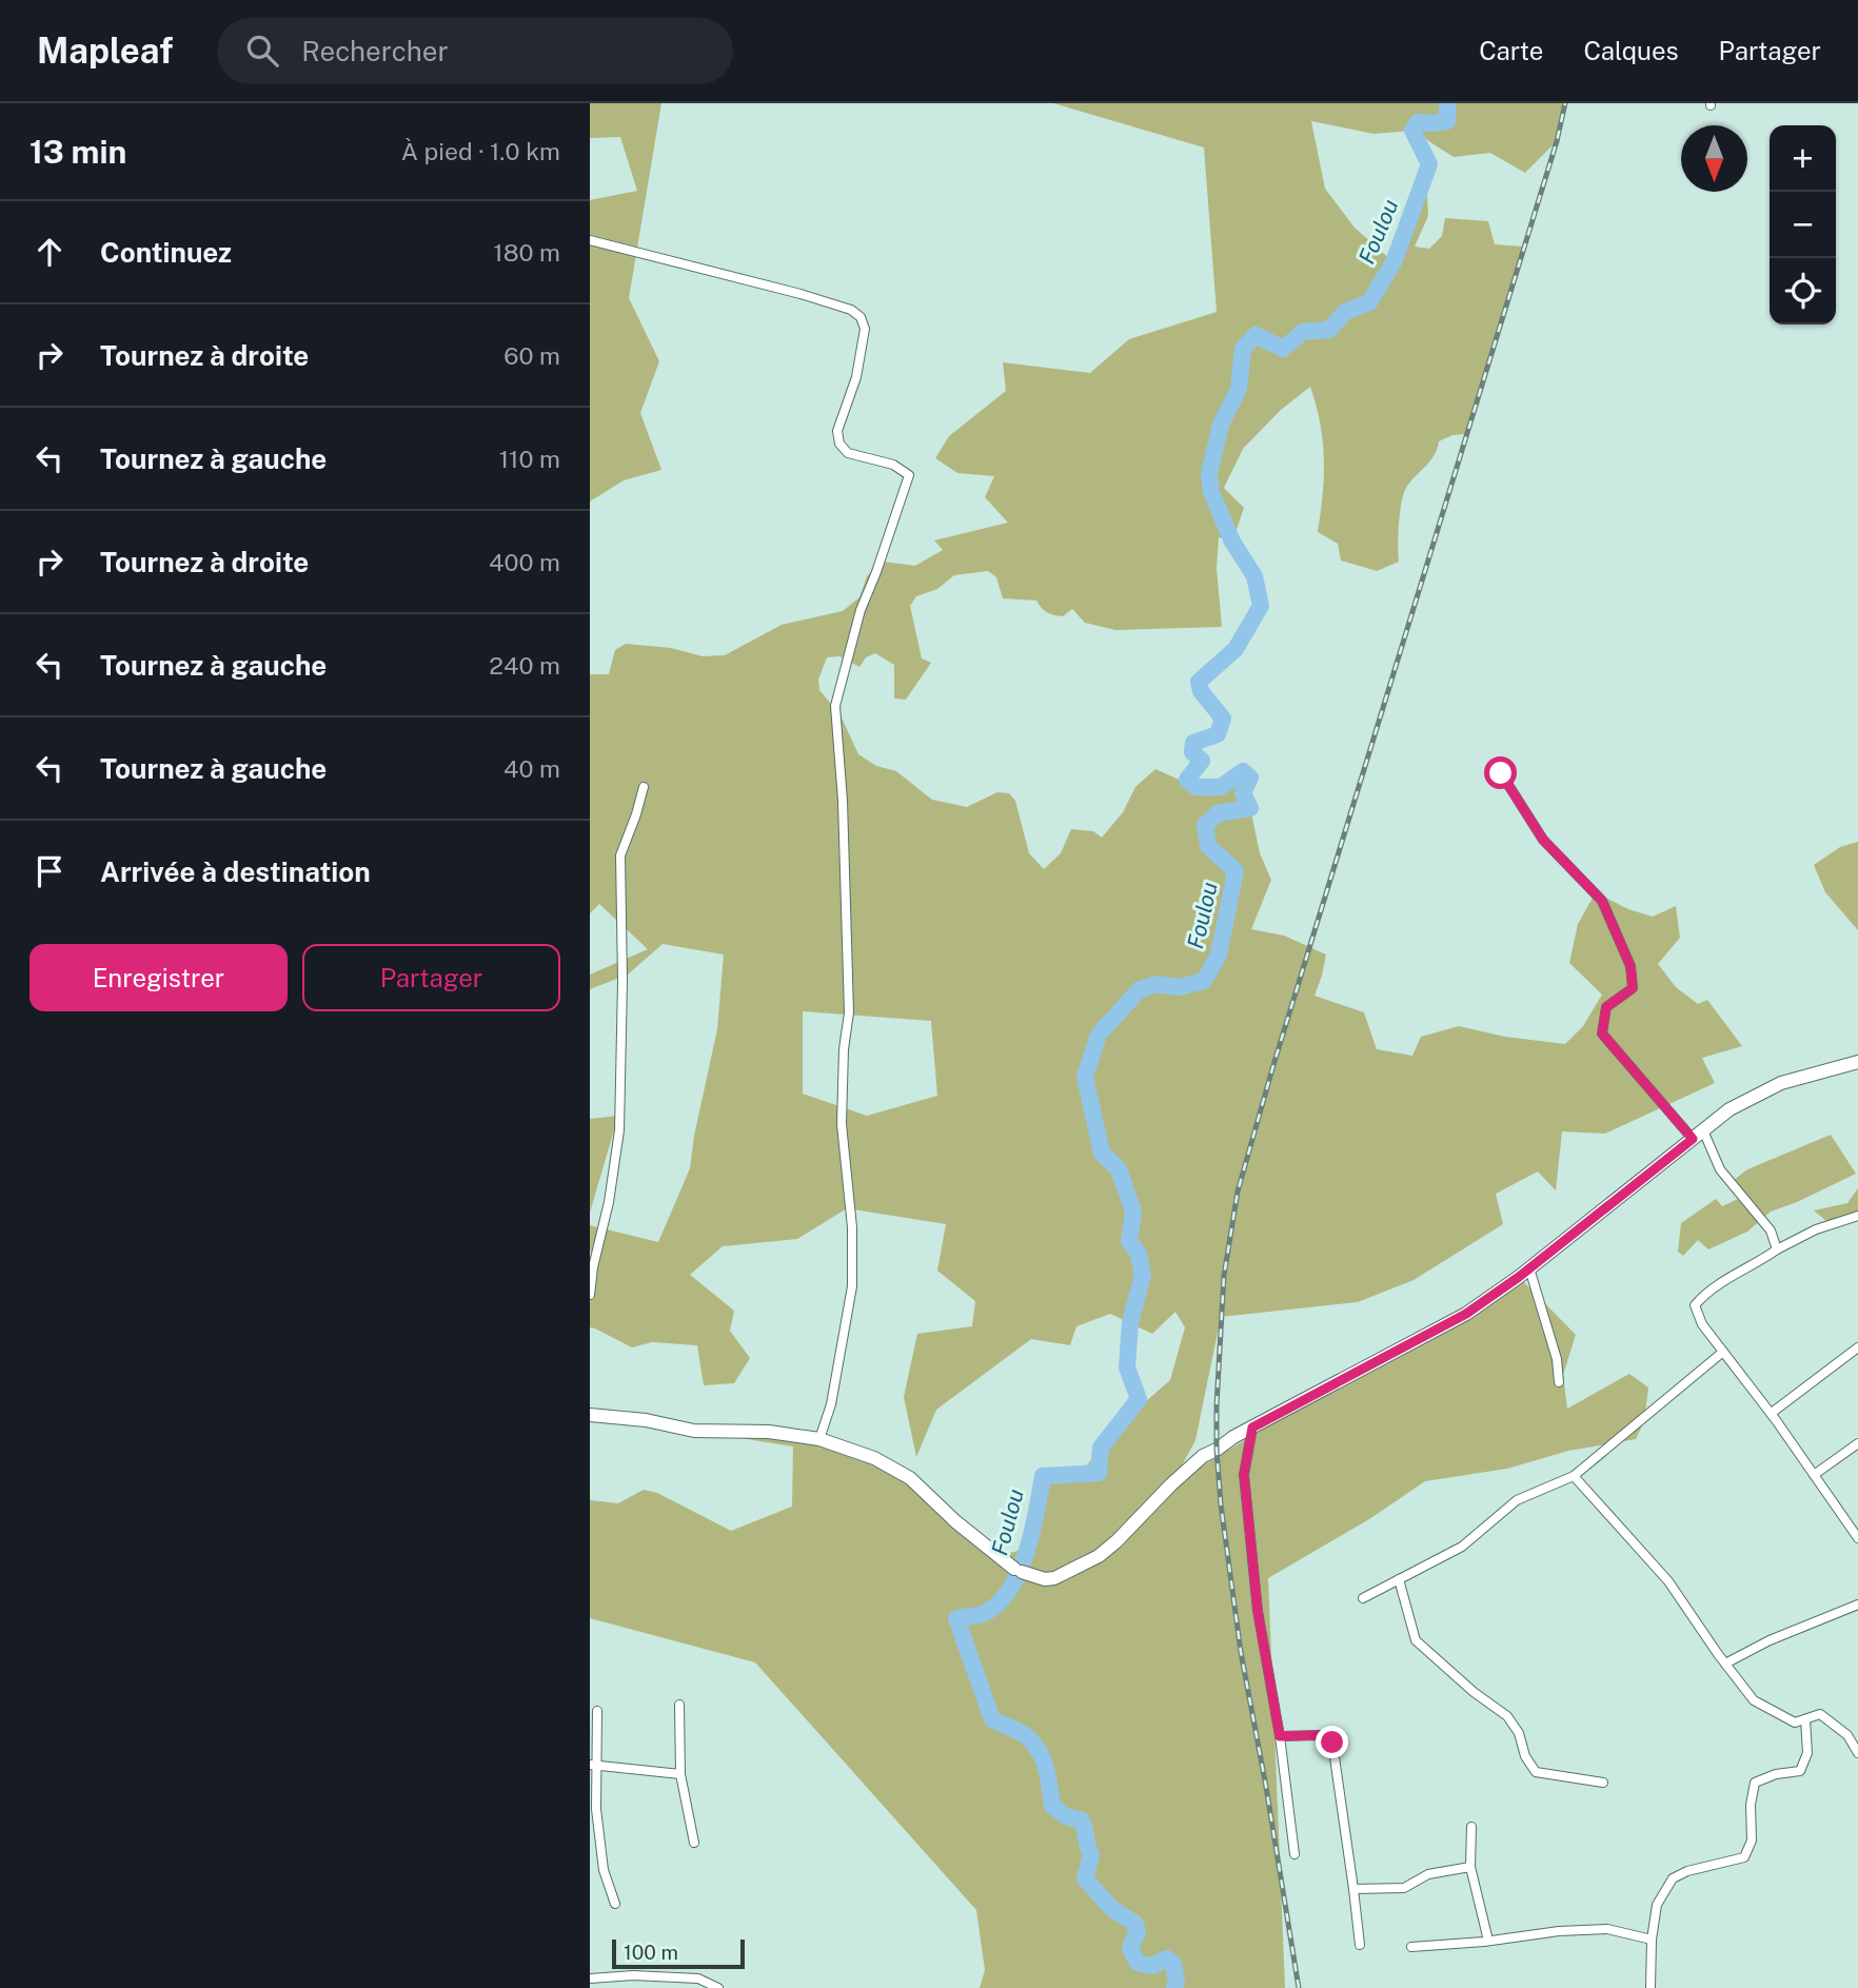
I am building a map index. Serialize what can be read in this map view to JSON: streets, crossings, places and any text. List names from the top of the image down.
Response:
{
  "water": ["Foulou"],
  "scale_bar": "100 m",
  "north": "bottom",
  "page": {
    "header": "Mapleaf",
    "search": "Rechercher",
    "nav": ["Carte", "Calques", "Partager"],
    "heading": ["13 min", "À pied · 1.0 km"],
    "map_buttons": ["+", "−"],
    "list": [
      ["Continuez", "180 m"],
      ["Tournez à droite", "60 m"],
      ["Tournez à gauche", "110 m"],
      ["Tournez à droite", "400 m"],
      ["Tournez à gauche", "240 m"],
      ["Tournez à gauche", "40 m"],
      "Arrivée à destination"
    ],
    "buttons": ["Enregistrer", "Partager"],
    "scale": "100 m"
  }
}
